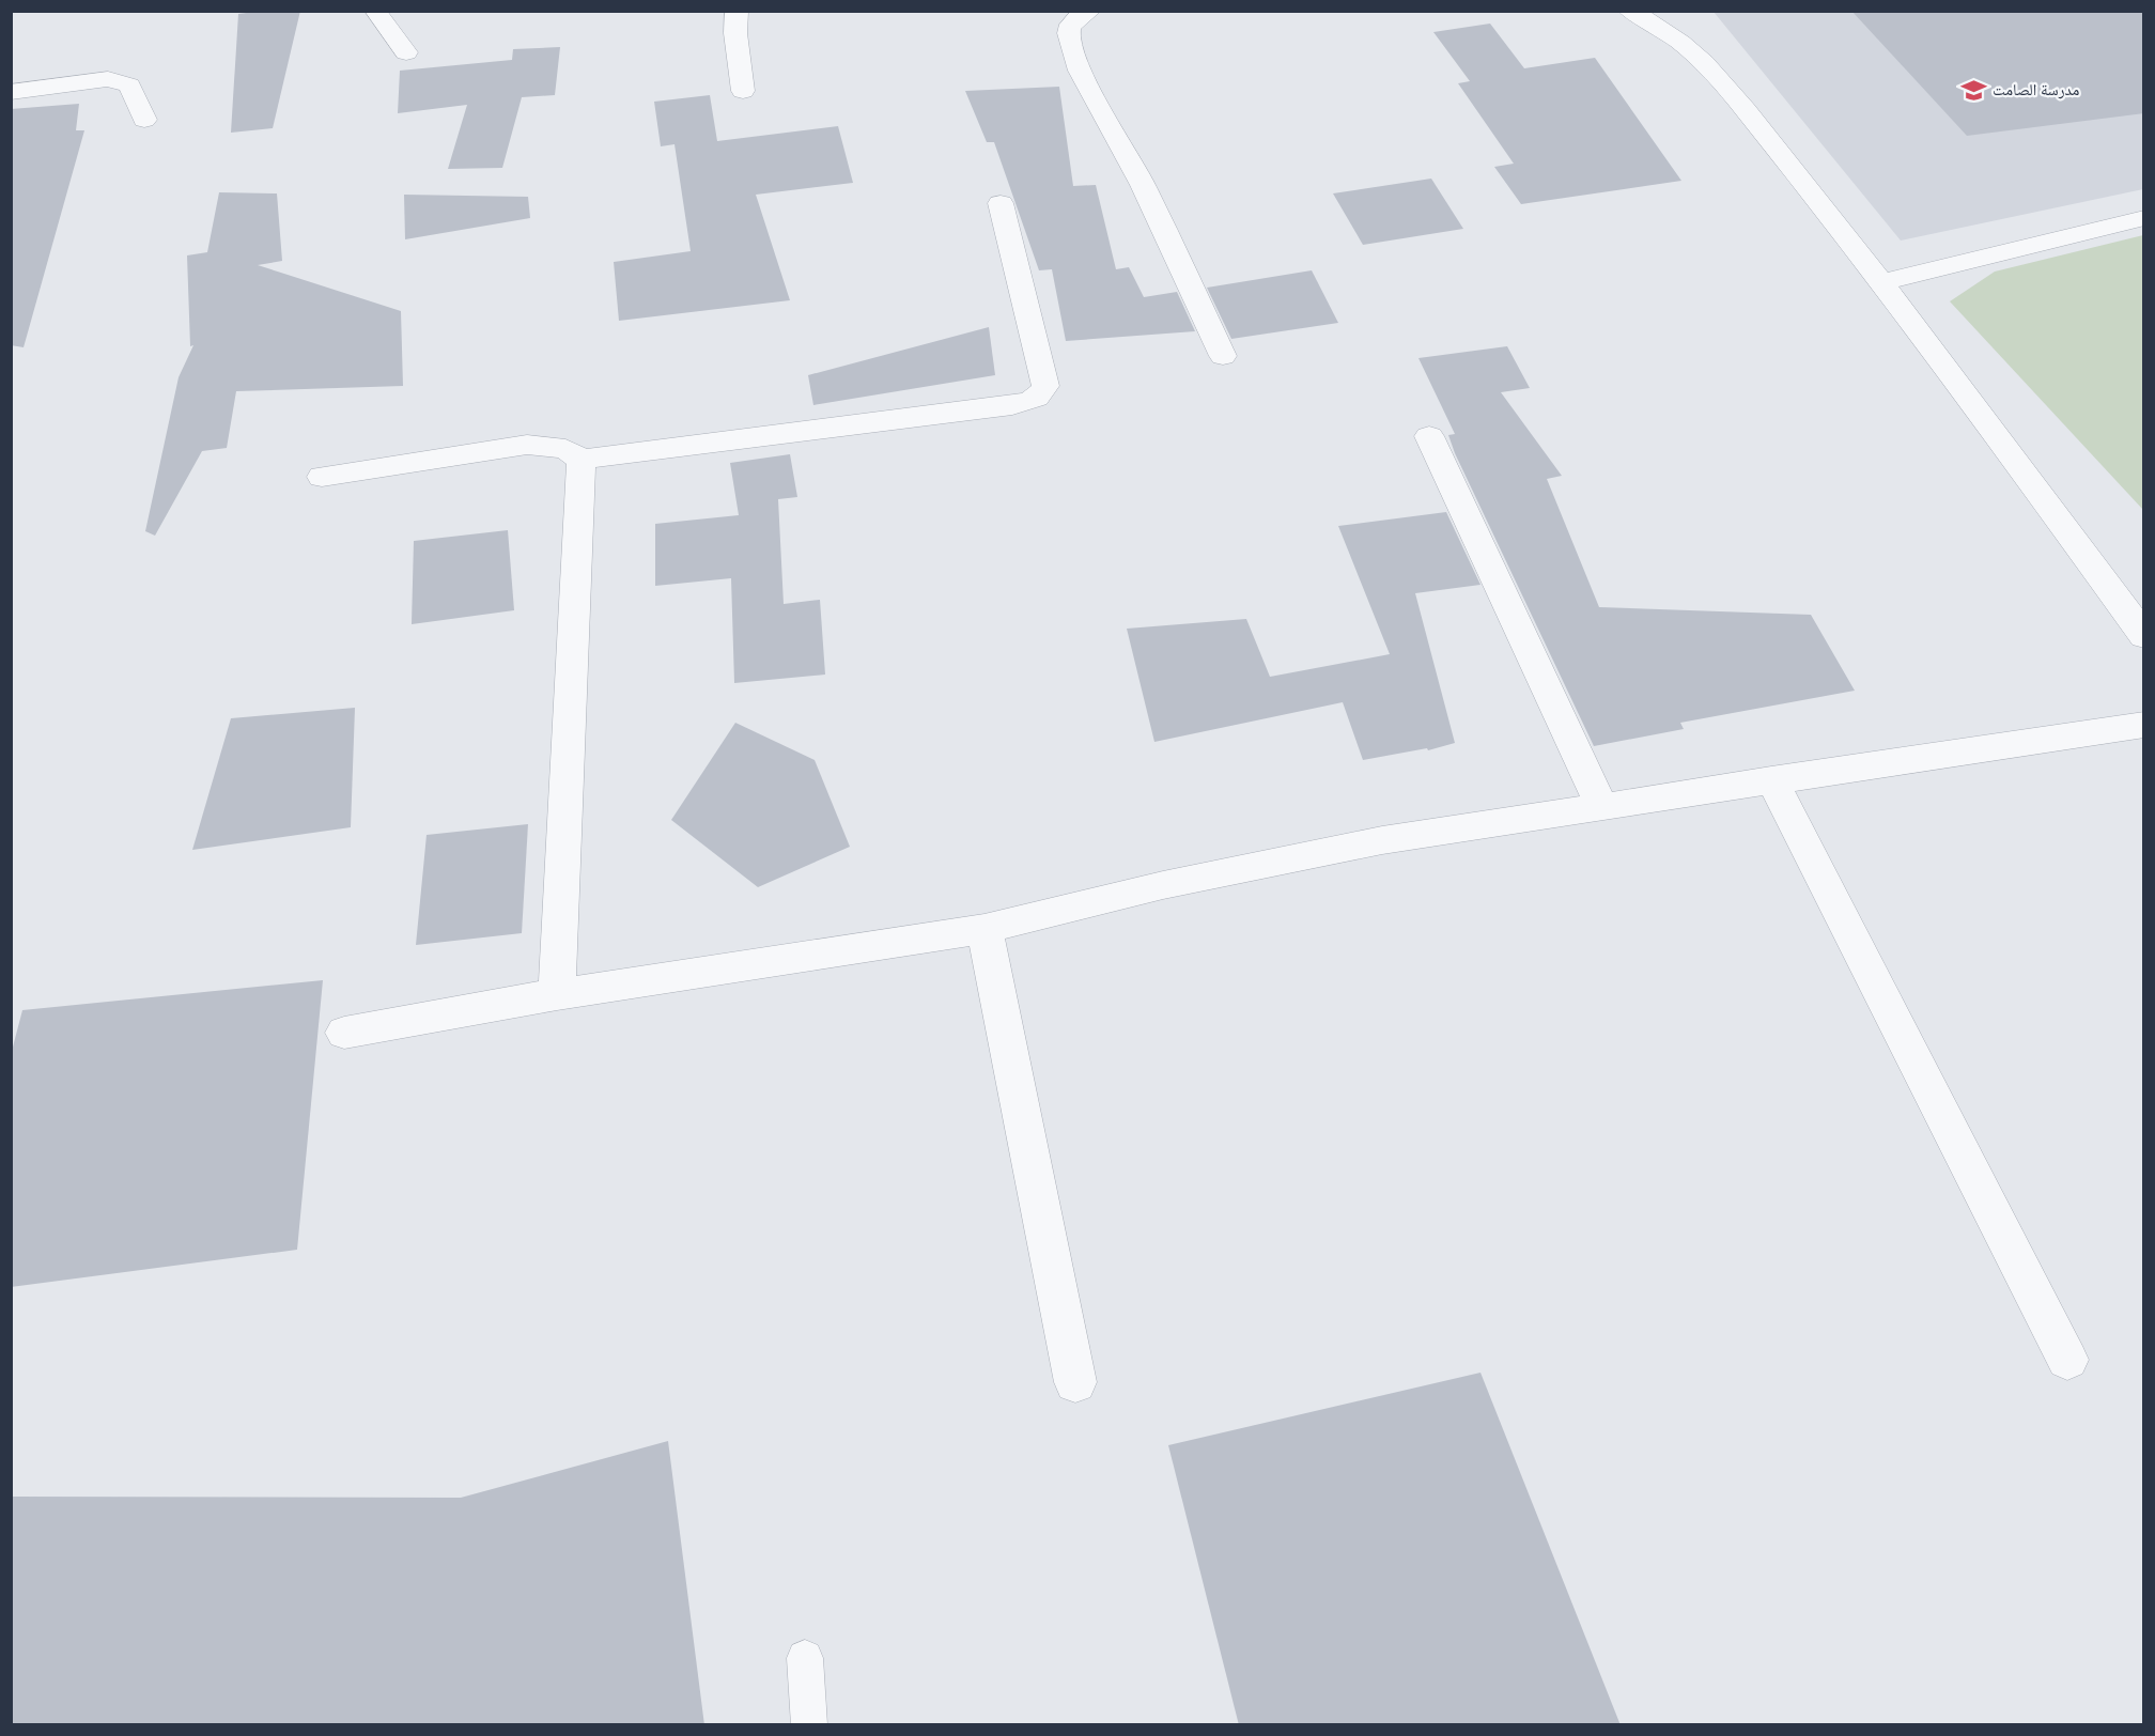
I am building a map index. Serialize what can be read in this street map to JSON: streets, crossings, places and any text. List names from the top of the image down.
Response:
{
  "places": {
    "school or university": ["مدرسة الصامت"]
  }
}
